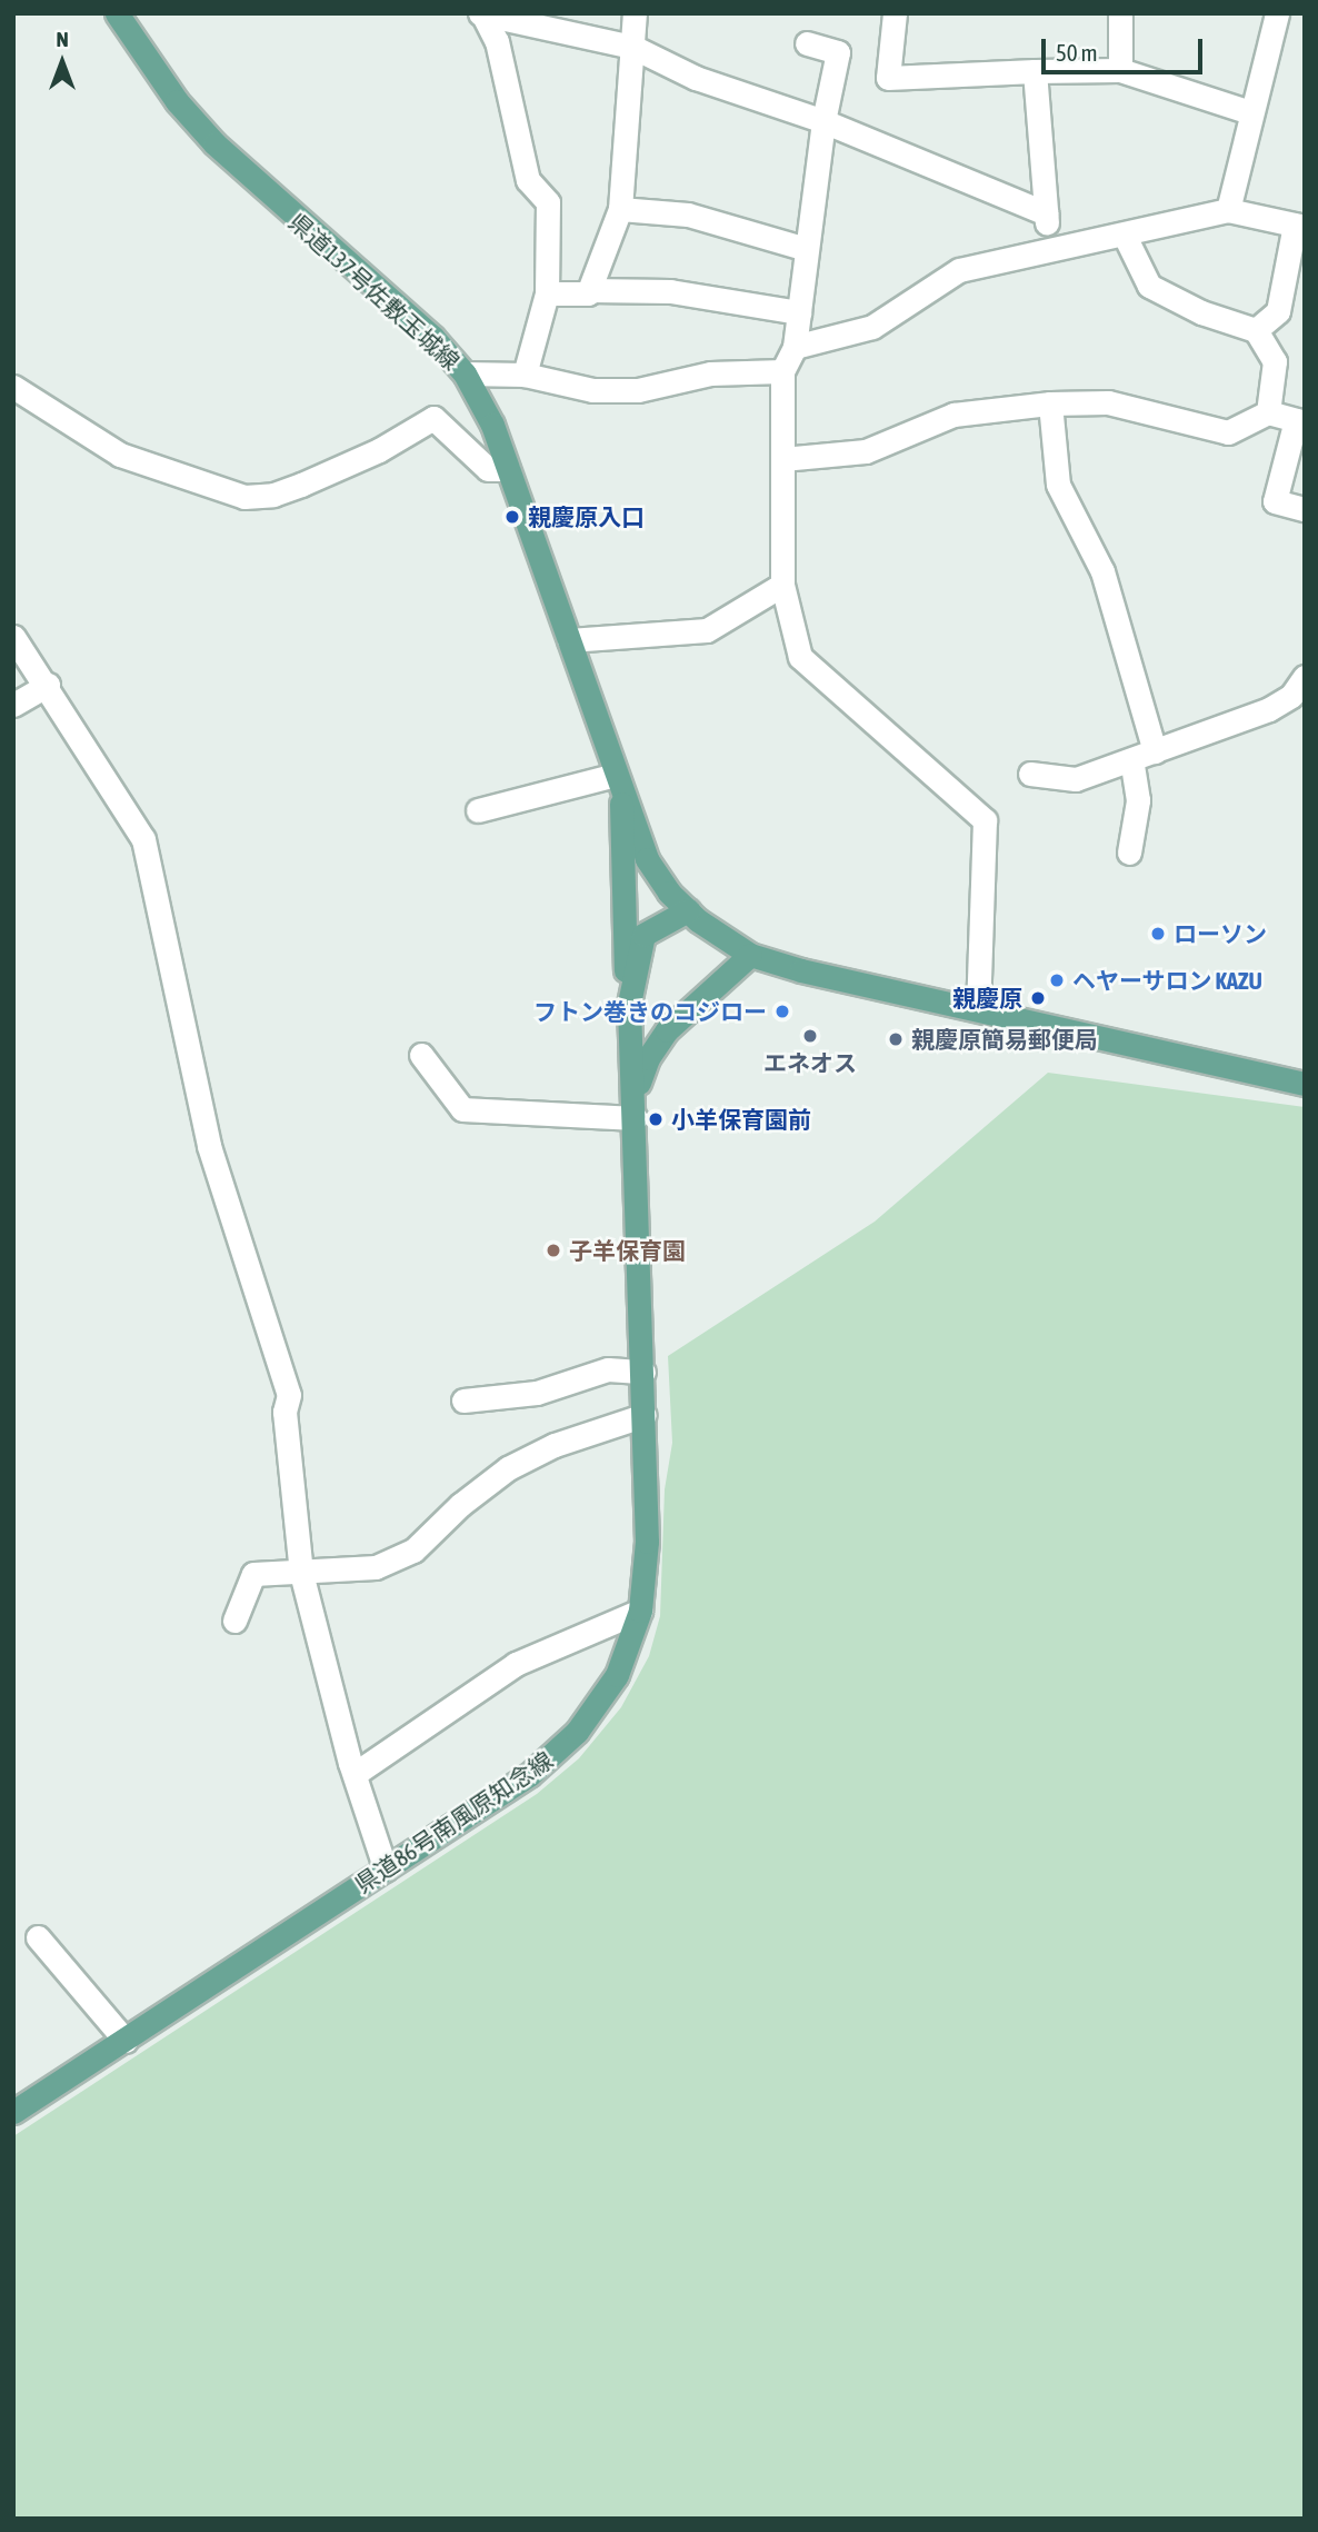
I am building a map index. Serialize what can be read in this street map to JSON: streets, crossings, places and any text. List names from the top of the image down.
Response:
{
  "streets": {
    "main road": ["県道137号佐敷玉城線", "県道86号南風原知念線"]
  },
  "crossings": [
    ["県道137号佐敷玉城線", "県道86号南風原知念線"]
  ],
  "places": [
    "親慶原入口",
    "ローソン",
    "ヘヤーサロン KAZU",
    "親慶原",
    "フトン巻きのコジロー",
    "エネオス",
    "親慶原簡易郵便局",
    "小羊保育園前",
    "子羊保育園"
  ],
  "scale_bar": "50 m",
  "north": "top"
}
